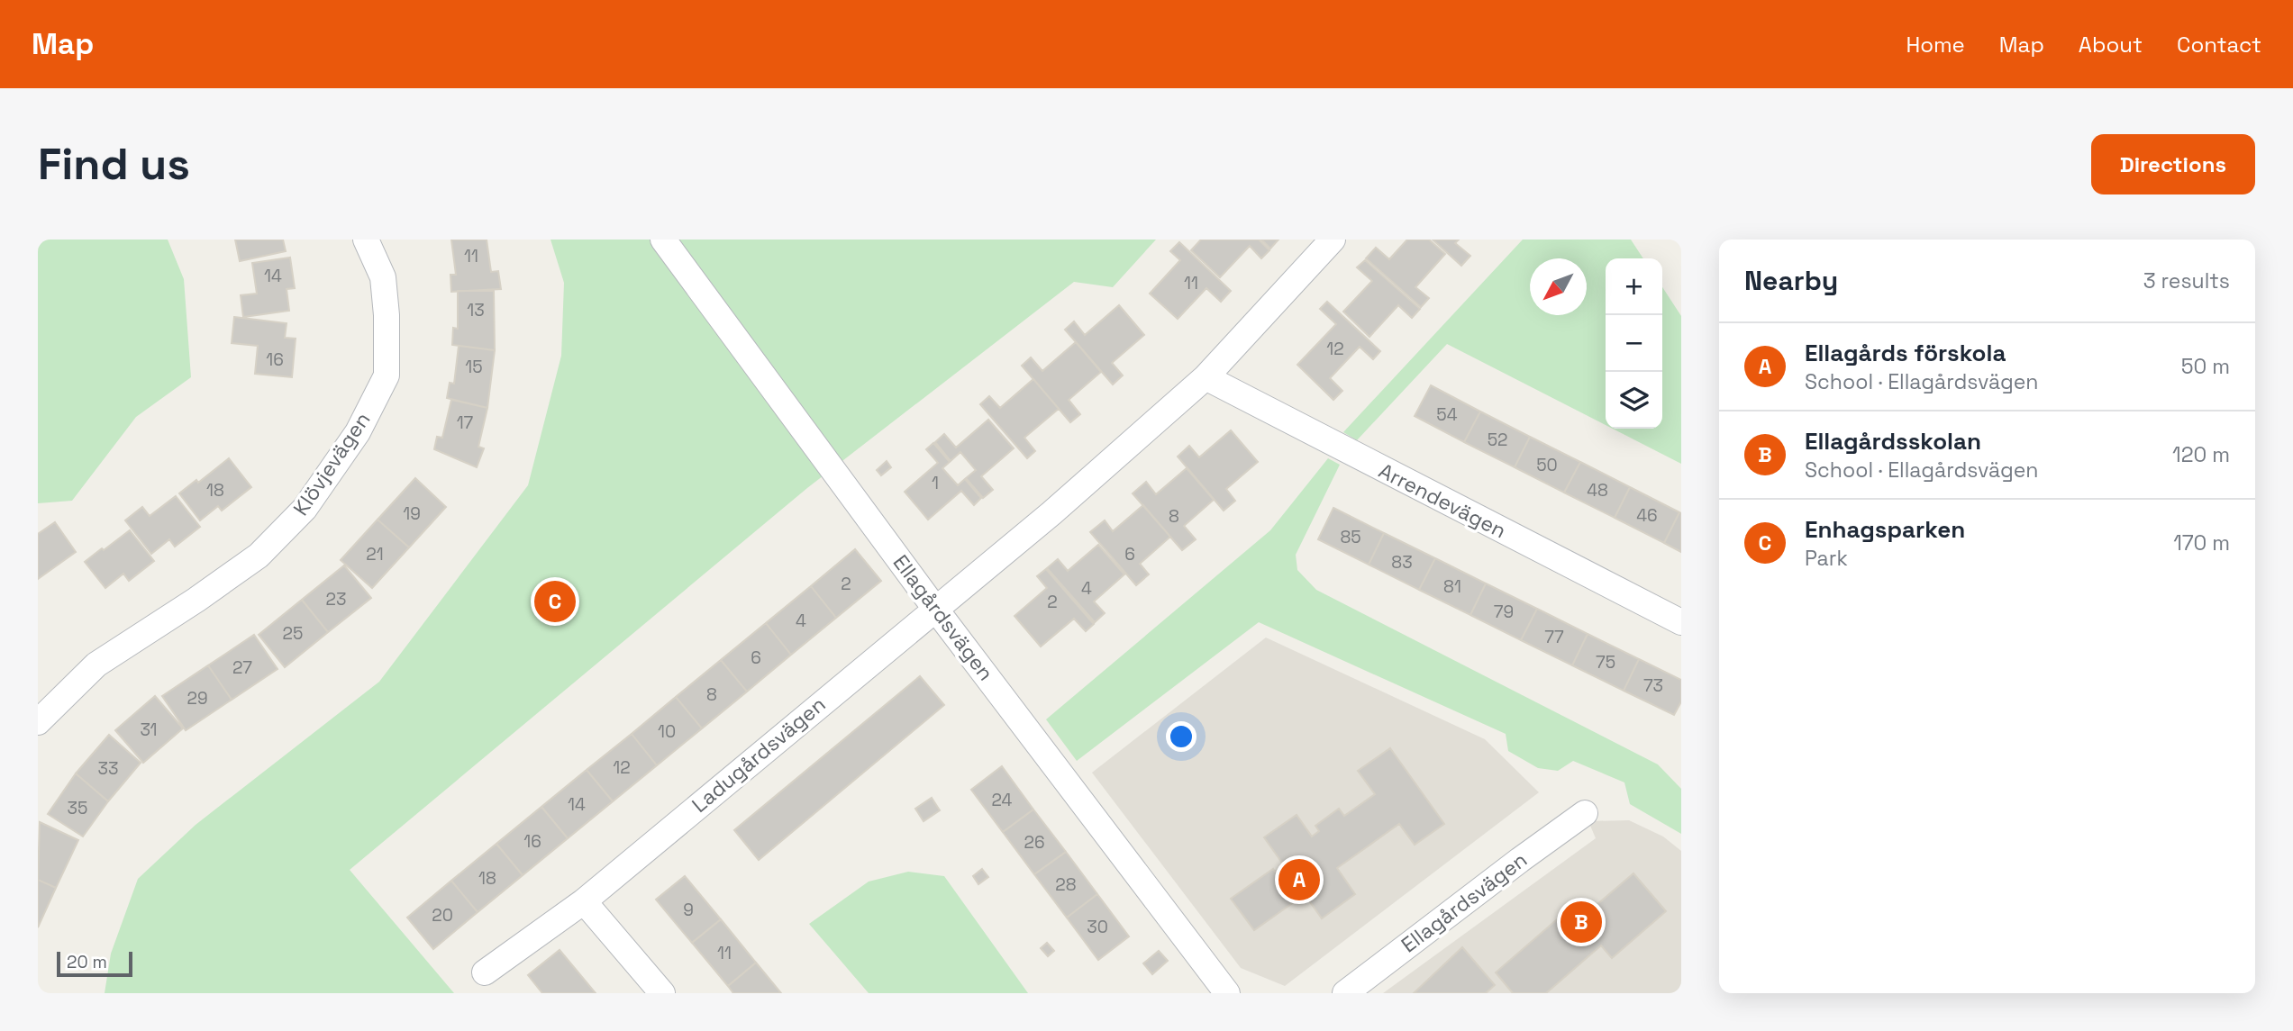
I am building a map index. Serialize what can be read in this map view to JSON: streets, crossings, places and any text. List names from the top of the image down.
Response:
{
  "streets": {
    "street": [
      "Klövjevägen",
      "Arrendevägen",
      "Ellagårdsvägen",
      "Ladugårdsvägen"
    ]
  },
  "crossings": [
    ["Ellagårdsvägen", "Ladugårdsvägen"]
  ],
  "house_numbers": [
    "11",
    "14",
    "11",
    "13",
    "12",
    "16",
    "15",
    "54",
    "17",
    "52",
    "50",
    "1",
    "18",
    "48",
    "19",
    "46",
    "8",
    "85",
    "21",
    "6",
    "83",
    "2",
    "81",
    "4",
    "23",
    "2",
    "79",
    "4",
    "25",
    "77",
    "6",
    "75",
    "27",
    "73",
    "8",
    "29",
    "31",
    "10",
    "12",
    "33",
    "24",
    "14",
    "35",
    "16",
    "26",
    "18",
    "28",
    "9",
    "20",
    "30",
    "11"
  ],
  "scale_bar": "20 m",
  "north": "bottom left",
  "page": {
    "header": "Map",
    "nav": [
      "Home",
      "Map",
      "About",
      "Contact"
    ],
    "buttons": "Directions",
    "title": "Find us",
    "heading": ["Nearby", "3 results"],
    "map_buttons": ["+", "−"],
    "list": [
      {
        "mark": "A",
        "name": "Ellagårds förskola",
        "note": "School · Ellagårdsvägen",
        "value": "50 m"
      },
      {
        "mark": "B",
        "name": "Ellagårdsskolan",
        "note": "School · Ellagårdsvägen",
        "value": "120 m"
      },
      {
        "mark": "C",
        "name": "Enhagsparken",
        "note": "Park",
        "value": "170 m"
      }
    ],
    "pins": ["C", "A", "B"],
    "scale": "20 m"
  }
}
